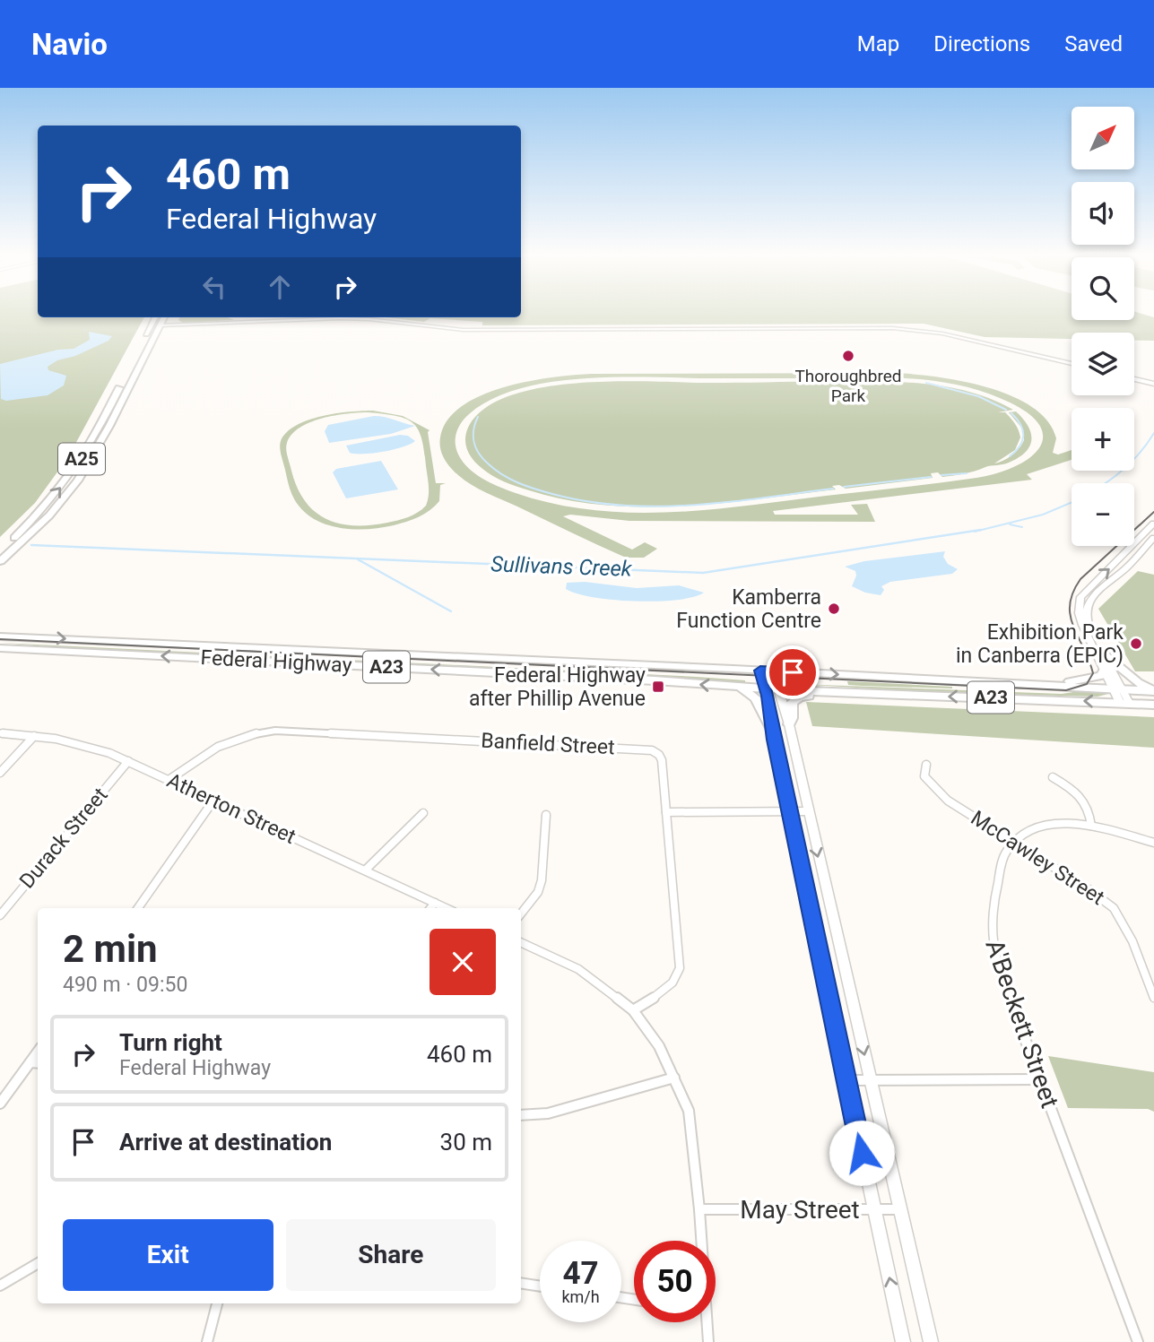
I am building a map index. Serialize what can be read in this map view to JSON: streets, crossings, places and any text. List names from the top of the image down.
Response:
{
  "streets": {
    "highway": ["A25", "Federal Highway", "A23"],
    "street": [
      "Banfield Street",
      "Atherton Street",
      "Durack Street",
      "McCawley Street",
      "A'Beckett Street",
      "May Street"
    ]
  },
  "crossings": [
    ["Banfield Street", "Atherton Street"],
    ["Atherton Street", "Durack Street"],
    ["McCawley Street", "A'Beckett Street"]
  ],
  "water": ["Sullivans Creek"],
  "places": {
    "other": ["Thoroughbred Park", "Kamberra Function Centre", "Exhibition Park in Canberra (EPIC)"],
    "transit": ["Federal Highway after Phillip Avenue"]
  },
  "north": "top right",
  "page": {
    "header": "Navio",
    "nav": ["Map", "Directions", "Saved"],
    "map_buttons": ["+", "−"],
    "turn": ["460 m", "Federal Highway"],
    "heading": ["2 min", "490 m · 09:50"],
    "list": [
      {
        "name": "Turn right",
        "note": "Federal Highway",
        "value": "460 m"
      },
      {
        "name": "Arrive at destination",
        "value": "30 m"
      }
    ],
    "buttons": ["Exit", "Share"],
    "speed": "47 km/h",
    "limit": "50"
  }
}
